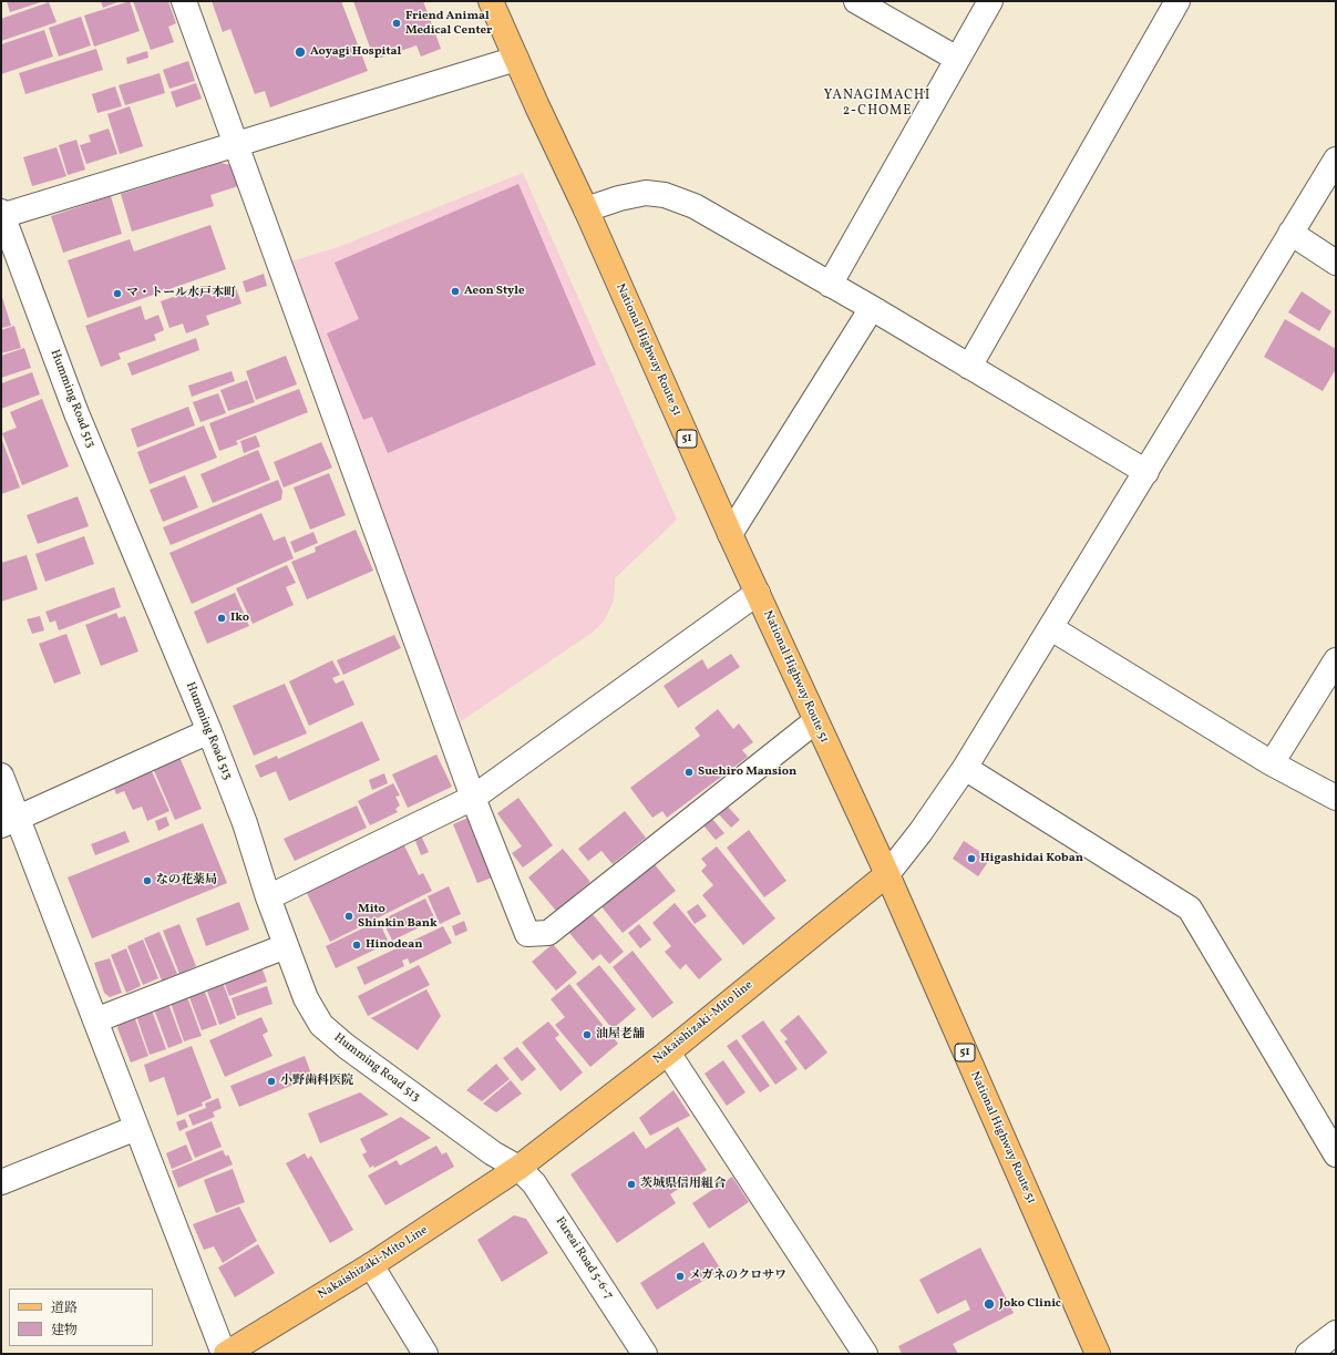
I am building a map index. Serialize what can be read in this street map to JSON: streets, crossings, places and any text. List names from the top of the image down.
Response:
{
  "streets": {
    "main road": [
      "National Highway Route 51",
      "51",
      "Nakaishizaki-Mito line",
      "Nakaishizaki-Mito Line"
    ],
    "street": ["Humming Road 513", "Fureai Road 5-6-7"]
  },
  "crossings": [
    ["National Highway Route 51", "Nakaishizaki-Mito line"],
    ["Humming Road 513", "Nakaishizaki-Mito line"],
    ["Humming Road 513", "Fureai Road 5-6-7"],
    ["Humming Road 513", "Nakaishizaki-Mito Line"],
    ["Nakaishizaki-Mito line", "Fureai Road 5-6-7"],
    ["Nakaishizaki-Mito line", "Nakaishizaki-Mito Line"],
    ["Fureai Road 5-6-7", "Nakaishizaki-Mito Line"]
  ],
  "districts": ["YANAGIMACHI 2-CHOME"],
  "places": [
    "Friend Animal Medical Center",
    "Aoyagi Hospital",
    "Aeon Style",
    "マ・トール水戸本町",
    "Iko",
    "Suehiro Mansion",
    "Higashidai Koban",
    "なの花薬局",
    "Mito Shinkin Bank",
    "Hinodean",
    "油屋老舗",
    "小野歯科医院",
    "茨城県信用組合",
    "メガネのクロサワ",
    "Joko Clinic"
  ],
  "legend": ["道路", "建物"]
}
